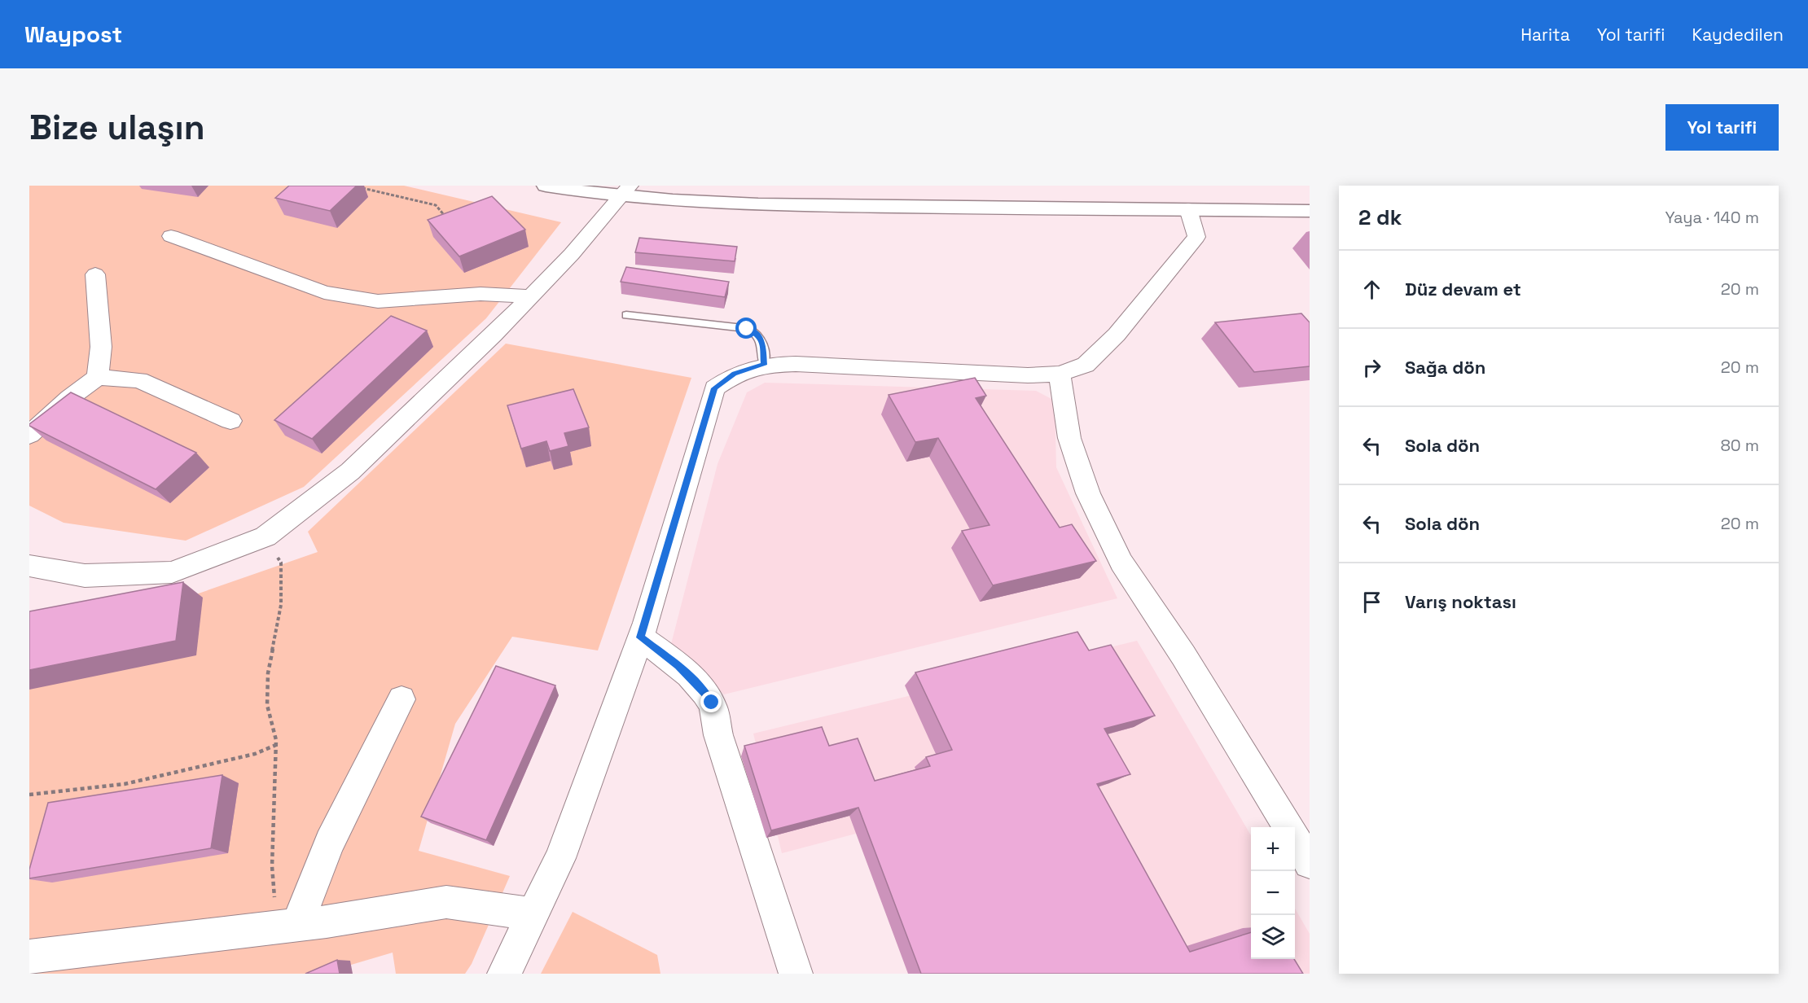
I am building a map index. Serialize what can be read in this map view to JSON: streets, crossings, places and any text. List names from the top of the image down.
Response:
{
  "page": {
    "header": "Waypost",
    "nav": ["Harita", "Yol tarifi", "Kaydedilen"],
    "buttons": "Yol tarifi",
    "title": "Bize ulaşın",
    "heading": ["2 dk", "Yaya · 140 m"],
    "list": [
      ["Düz devam et", "20 m"],
      ["Sağa dön", "20 m"],
      ["Sola dön", "80 m"],
      ["Sola dön", "20 m"],
      "Varış noktası"
    ],
    "map_buttons": ["+", "−"]
  }
}
